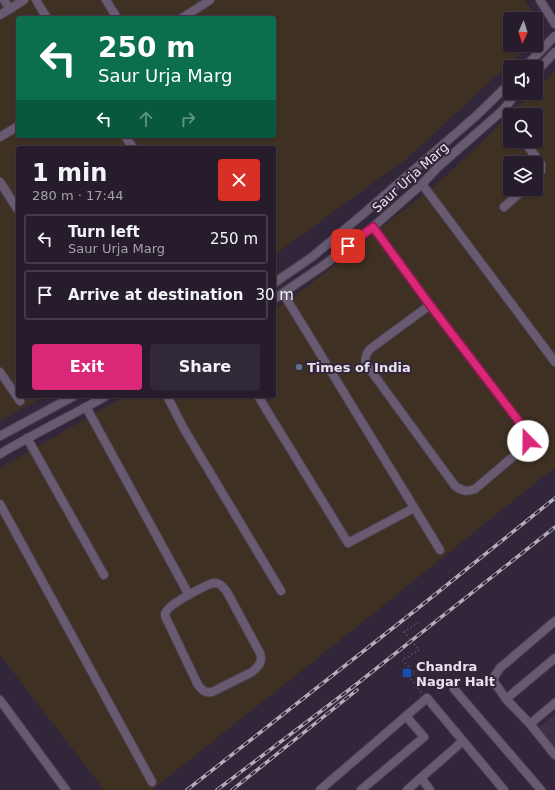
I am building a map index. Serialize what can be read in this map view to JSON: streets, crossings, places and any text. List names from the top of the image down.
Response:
{
  "streets": {
    "street": ["Saur Urja Marg"]
  },
  "places": {
    "other": ["Times of India"],
    "transit": ["Chandra Nagar Halt"]
  },
  "north": "bottom",
  "page": {
    "turn": ["250 m", "Saur Urja Marg"],
    "heading": ["1 min", "280 m · 17:44"],
    "list": [
      {
        "name": "Turn left",
        "note": "Saur Urja Marg",
        "value": "250 m"
      },
      {
        "name": "Arrive at destination",
        "value": "30 m"
      }
    ],
    "buttons": ["Exit", "Share"]
  }
}
